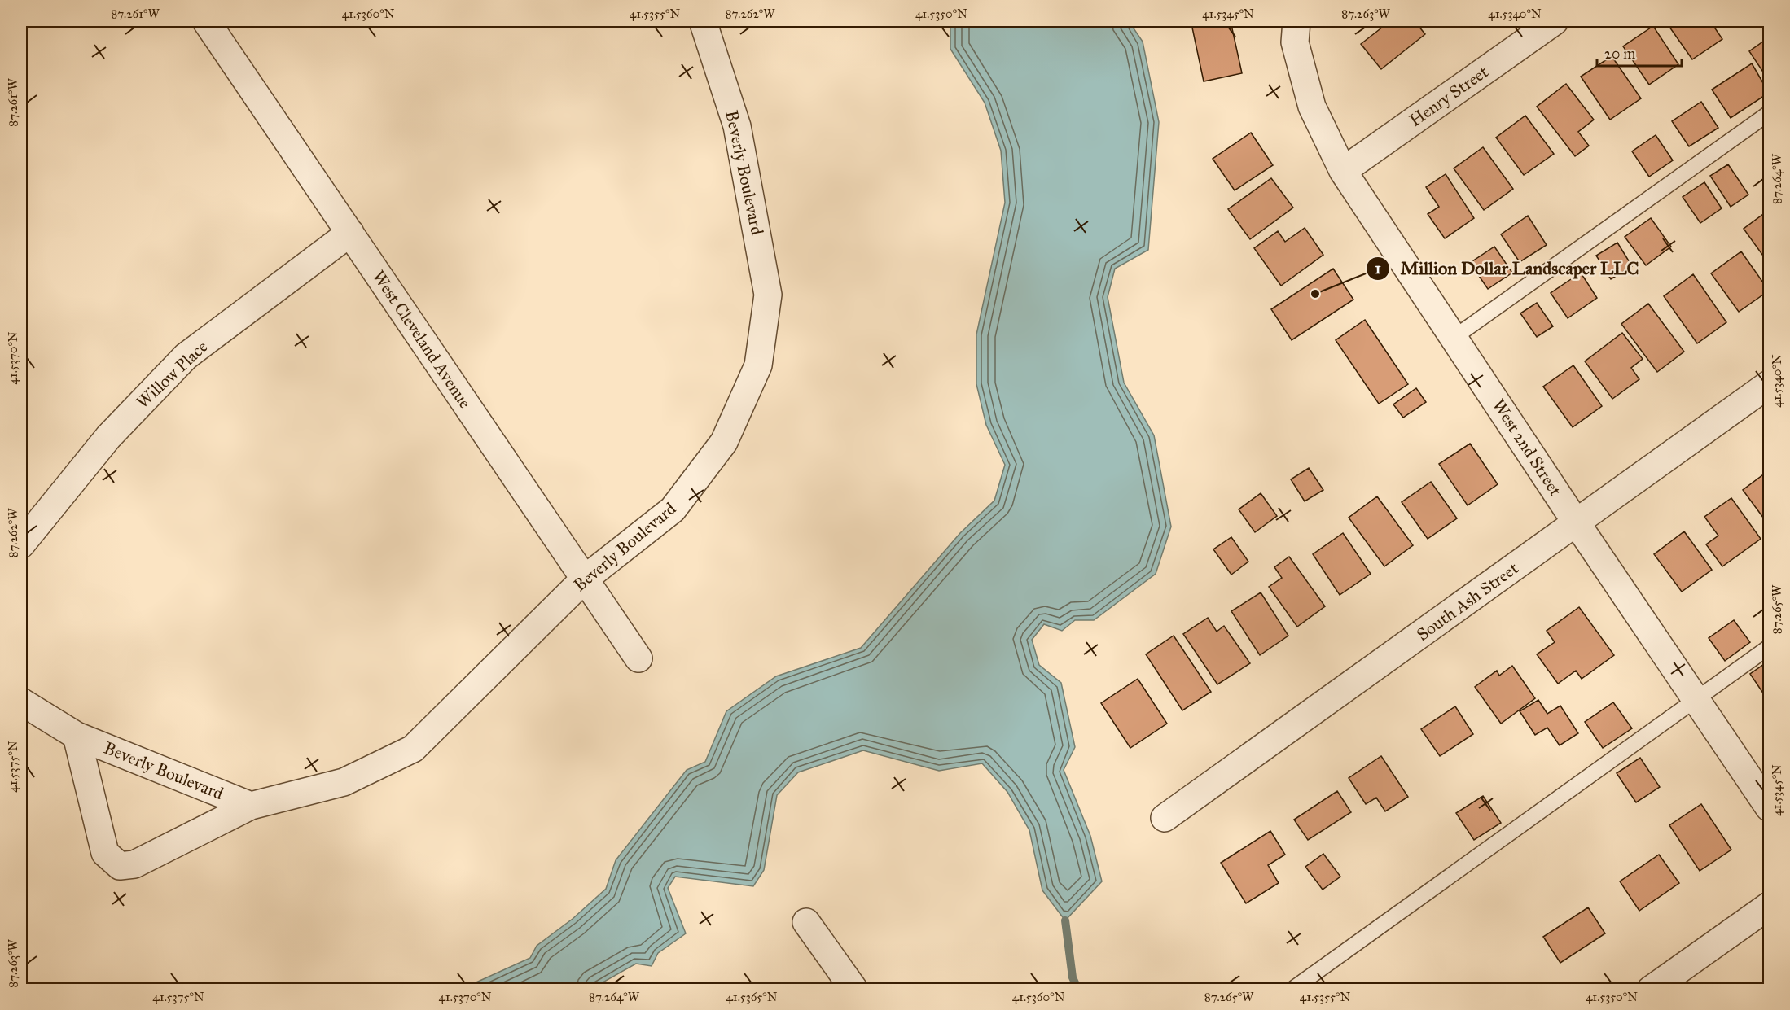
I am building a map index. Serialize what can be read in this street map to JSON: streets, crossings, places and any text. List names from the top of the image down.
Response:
{
  "streets": {
    "street": [
      "Henry Street",
      "Beverly Boulevard",
      "West Cleveland Avenue",
      "Willow Place",
      "West 2nd Street",
      "South Ash Street"
    ]
  },
  "crossings": [
    ["Henry Street", "West 2nd Street"],
    ["Beverly Boulevard", "West Cleveland Avenue"],
    ["West Cleveland Avenue", "Willow Place"],
    ["West 2nd Street", "South Ash Street"]
  ],
  "places": ["Million Dollar Landscaper LLC"],
  "scale_bar": "20 m",
  "coordinates": [
    "87.261°W",
    "41.5360°N",
    "41.5355°N",
    "87.262°W",
    "41.5350°N",
    "41.5345°N",
    "87.263°W",
    "41.5340°N",
    "87.264°W",
    "41.5370°N",
    "87.265°W",
    "41.5375°N",
    "41.5365°N"
  ]
}
